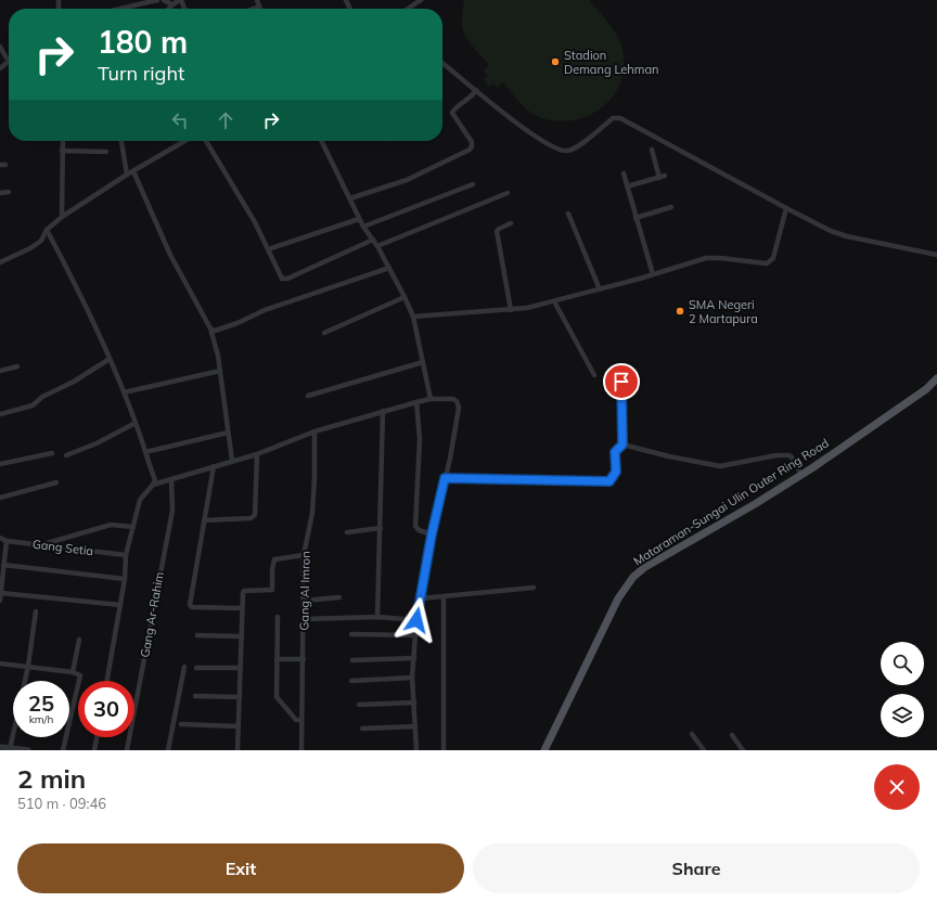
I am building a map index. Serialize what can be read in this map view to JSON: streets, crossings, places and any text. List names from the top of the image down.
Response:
{
  "streets": {
    "main road": ["Mataraman-Sungai Ulin Outer Ring Road"],
    "street": ["Gang Setia", "Gang Al Imron", "Gang Ar-Rahim"]
  },
  "places": ["Stadion Demang Lehman", "SMA Negeri 2 Martapura"],
  "page": {
    "turn": ["180 m", "Turn right"],
    "speed": "25 km/h",
    "limit": "30",
    "heading": ["2 min", "510 m · 09:46"],
    "buttons": ["Exit", "Share"]
  }
}
